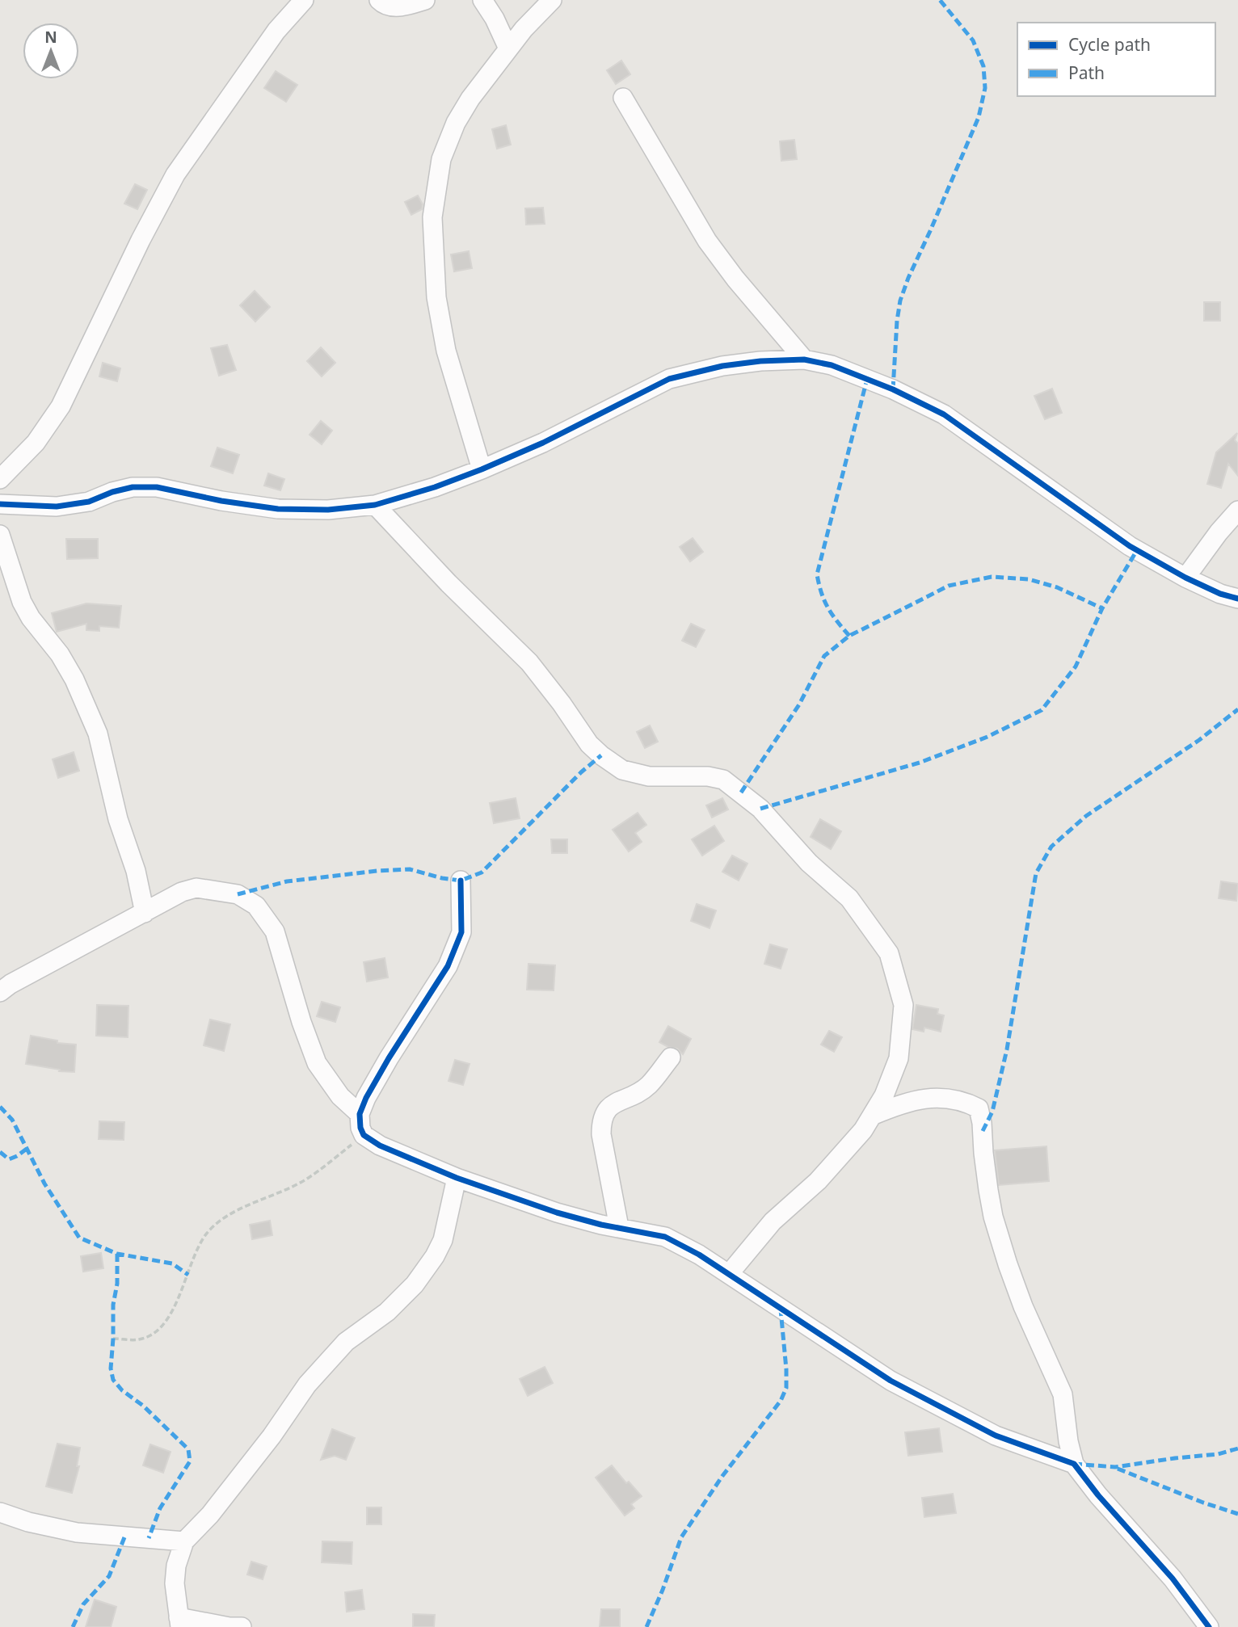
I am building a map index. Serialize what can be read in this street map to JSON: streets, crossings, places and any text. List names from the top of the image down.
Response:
{
  "legend": ["Cycle path", "Path"],
  "north": "top"
}
